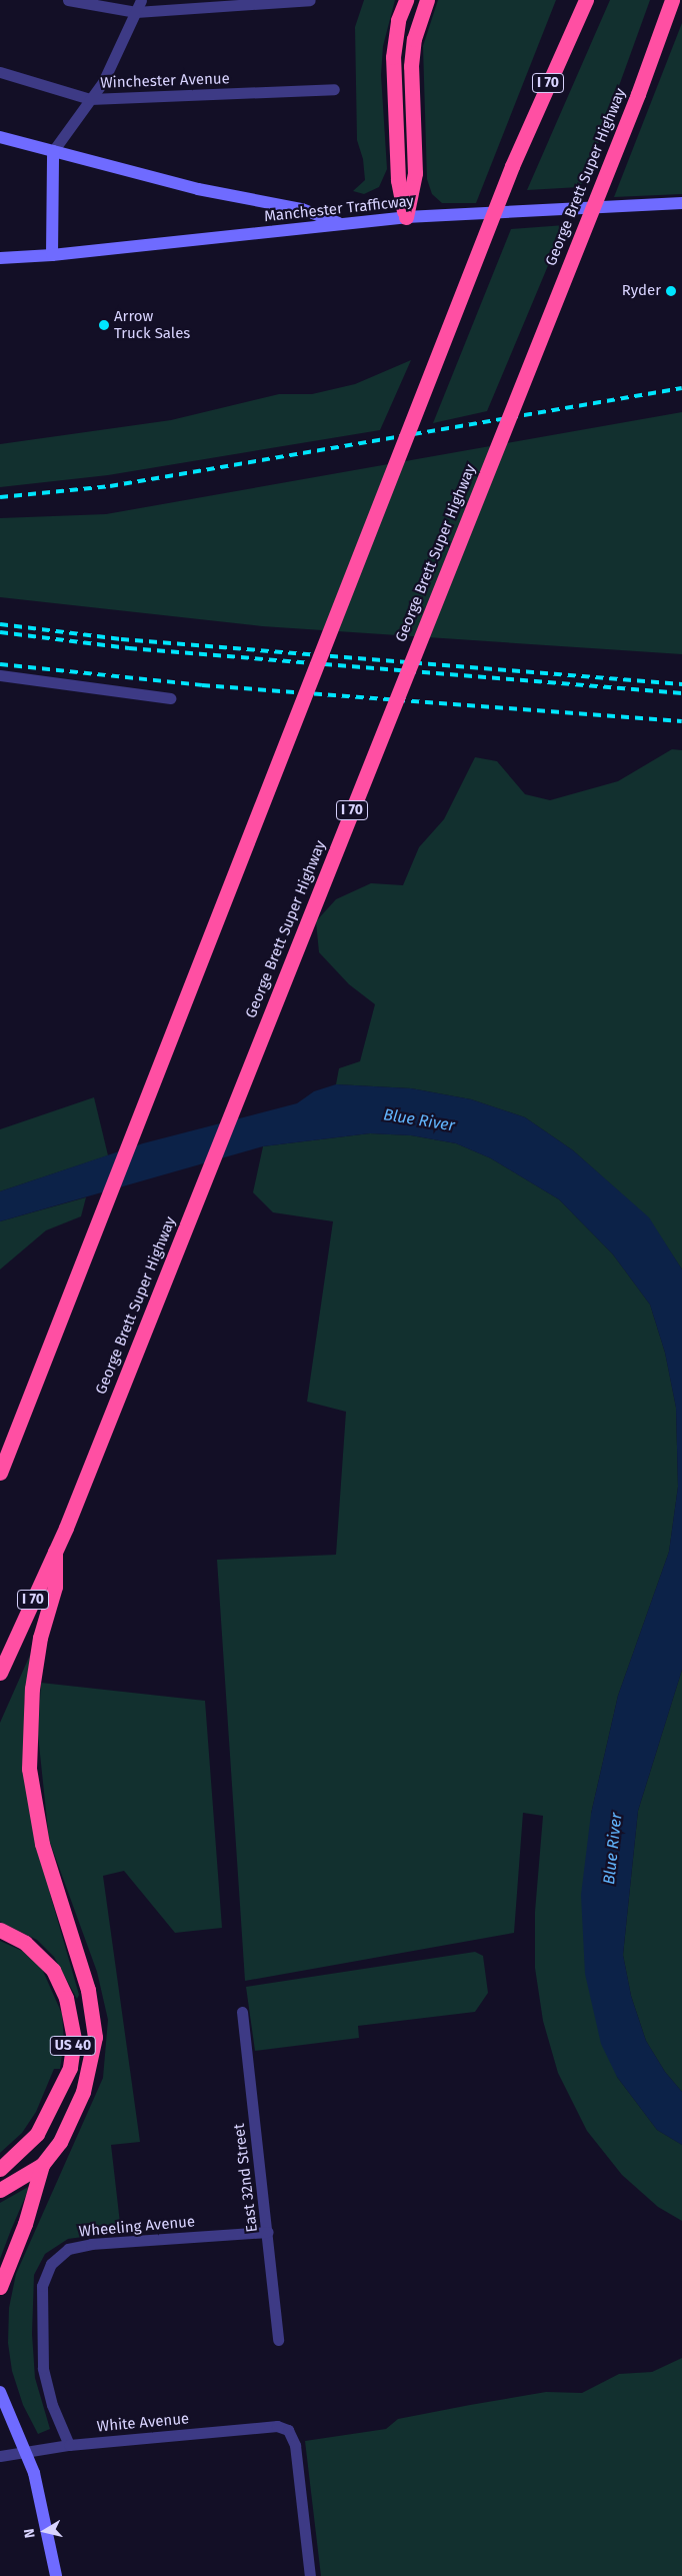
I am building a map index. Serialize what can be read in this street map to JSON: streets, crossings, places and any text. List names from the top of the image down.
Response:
{
  "streets": {
    "highway": ["I 70", "George Brett Super Highway", "US 40"],
    "main road": ["Manchester Trafficway"],
    "street": [
      "Winchester Avenue",
      "East 32nd Street",
      "Wheeling Avenue",
      "White Avenue"
    ]
  },
  "crossings": [
    ["East 32nd Street", "Wheeling Avenue"],
    ["Wheeling Avenue", "White Avenue"]
  ],
  "water": ["Blue River"],
  "places": ["Ryder", "Arrow Truck Sales"],
  "north": "left"
}
